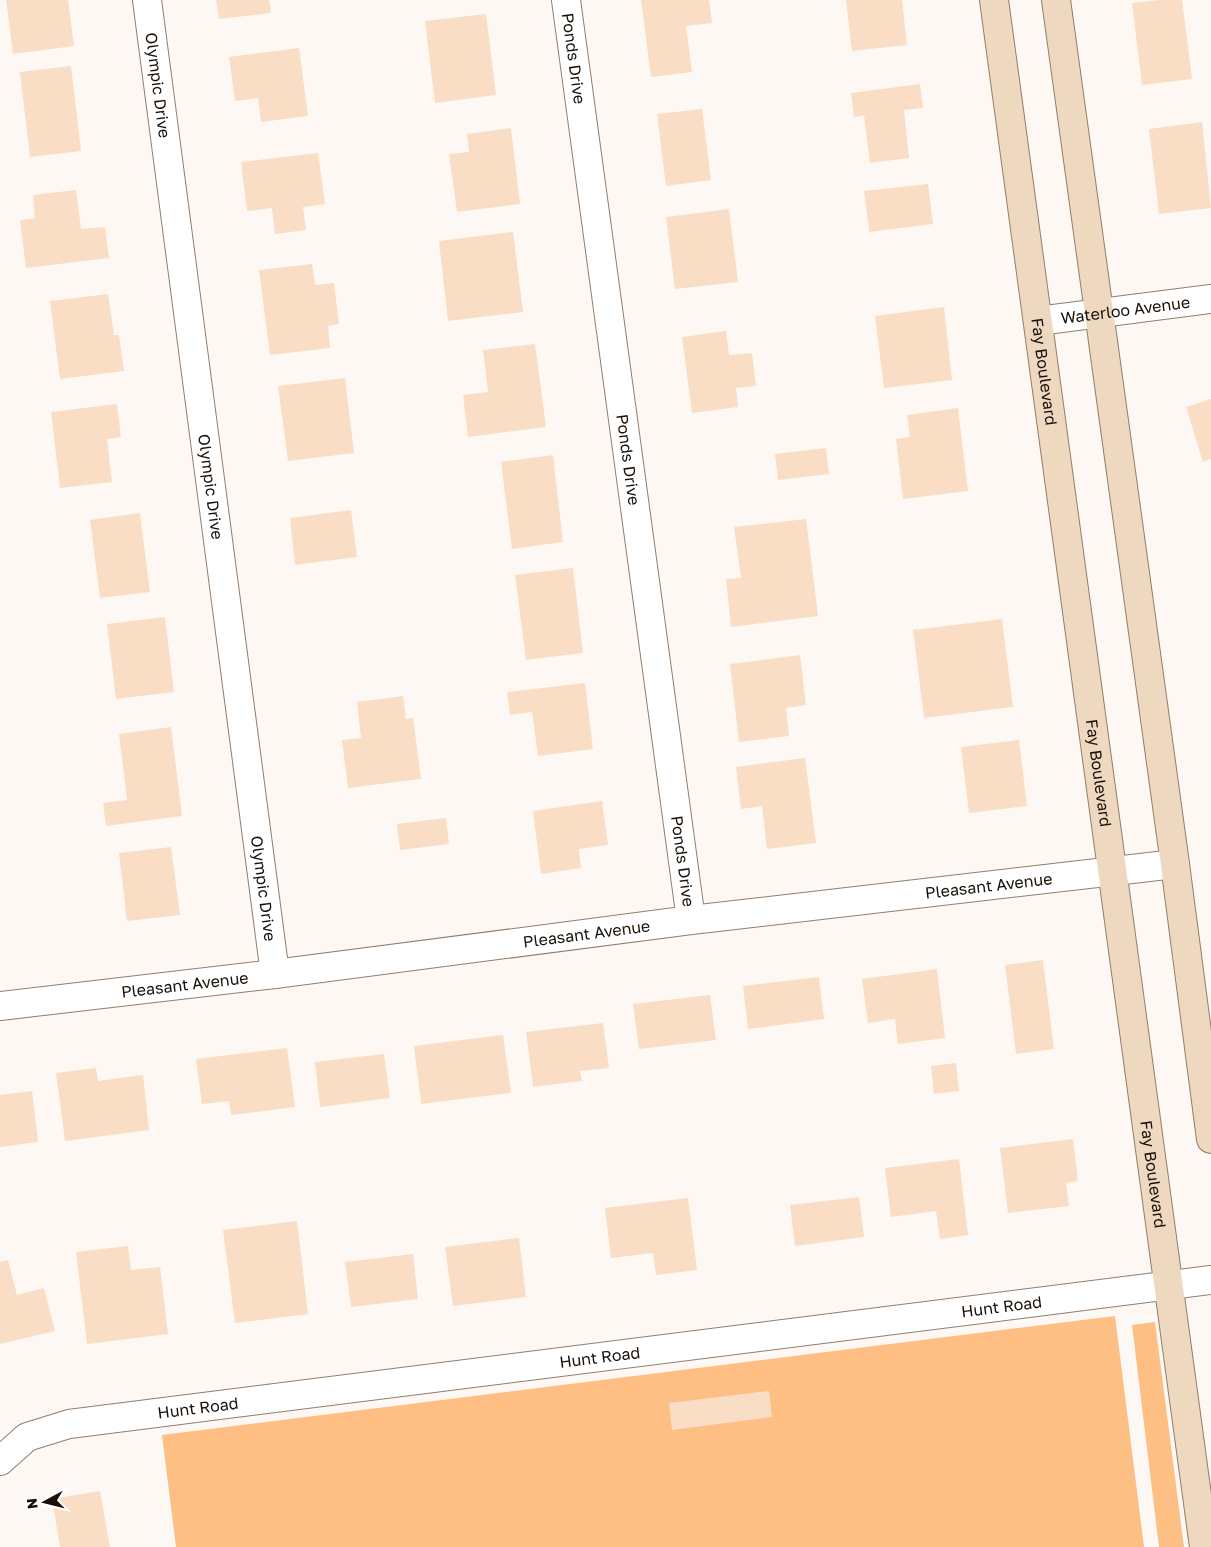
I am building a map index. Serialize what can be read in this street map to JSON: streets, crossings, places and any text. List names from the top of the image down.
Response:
{
  "streets": {
    "main road": ["Fay Boulevard"],
    "street": [
      "Ponds Drive",
      "Olympic Drive",
      "Waterloo Avenue",
      "Pleasant Avenue",
      "Hunt Road"
    ]
  },
  "crossings": [
    ["Ponds Drive", "Pleasant Avenue"],
    ["Olympic Drive", "Pleasant Avenue"],
    ["Waterloo Avenue", "Fay Boulevard"],
    ["Fay Boulevard", "Pleasant Avenue"],
    ["Fay Boulevard", "Hunt Road"]
  ],
  "north": "left"
}
